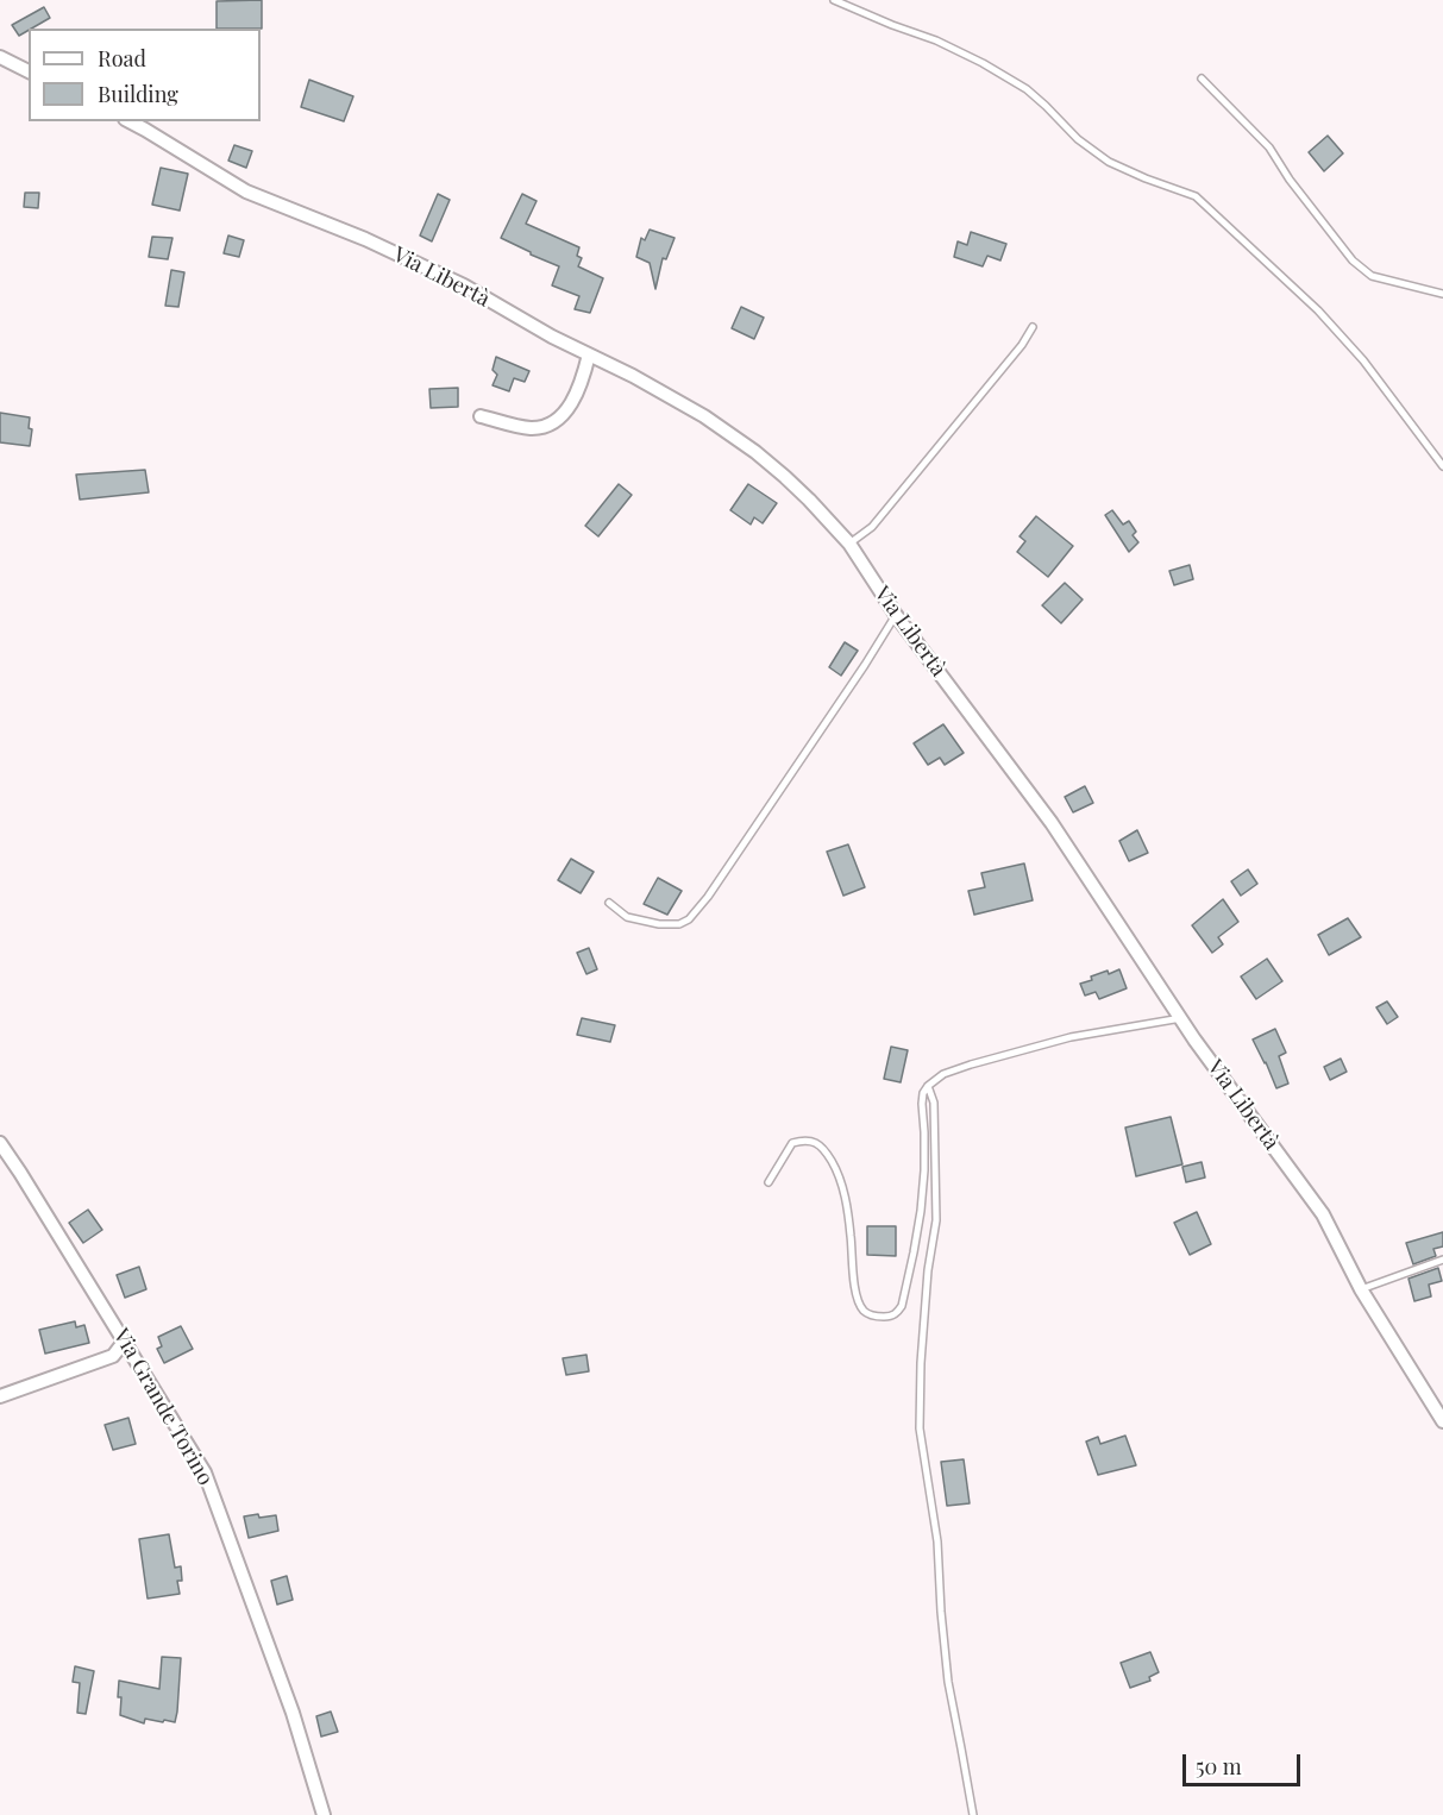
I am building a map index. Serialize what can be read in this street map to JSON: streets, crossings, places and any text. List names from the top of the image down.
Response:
{
  "streets": {
    "street": ["Via Libertà", "Via Grande Torino"]
  },
  "legend": ["Road", "Building"],
  "scale_bar": "50 m"
}
